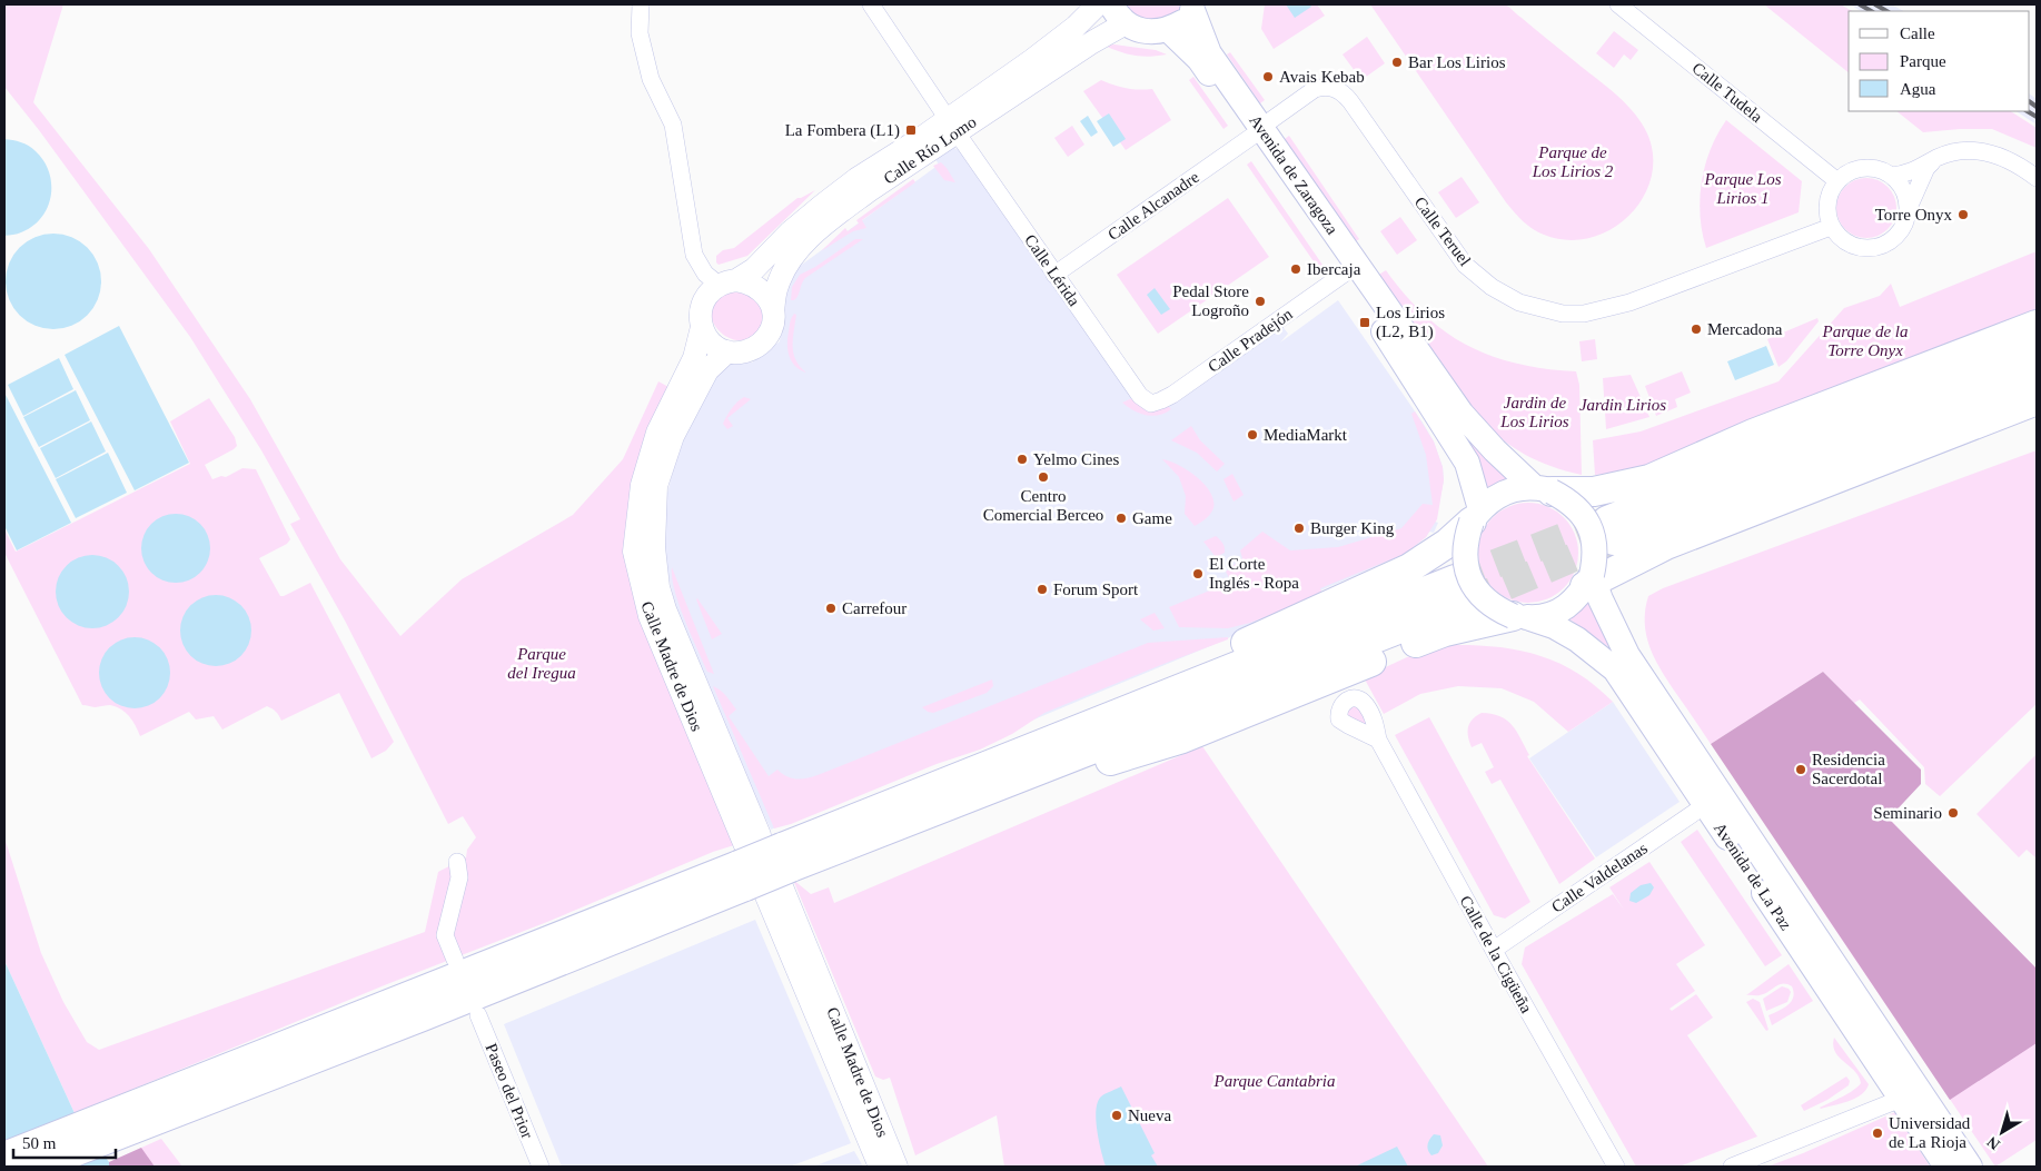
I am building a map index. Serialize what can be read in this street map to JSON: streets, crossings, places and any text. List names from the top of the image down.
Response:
{
  "streets": {
    "main road": [
      "Calle Río Lomo",
      "Avenida de Zaragoza",
      "Calle Madre de Dios",
      "Avenida de La Paz"
    ],
    "street": [
      "Calle Tudela",
      "Calle Alcanadre",
      "Calle Teruel",
      "Calle Lérida",
      "Calle Pradejón",
      "Calle Valdelanas",
      "Calle de la Cigüeña",
      "Paseo del Prior"
    ]
  },
  "crossings": [
    ["Calle Tudela", "Calle Teruel"],
    ["Calle Río Lomo", "Calle Lérida"],
    ["Calle Río Lomo", "Calle Madre de Dios"],
    ["Avenida de Zaragoza", "Calle Alcanadre"],
    ["Avenida de Zaragoza", "Calle Teruel"],
    ["Avenida de Zaragoza", "Calle Pradejón"],
    ["Avenida de Zaragoza", "Avenida de La Paz"],
    ["Calle Alcanadre", "Calle Teruel"],
    ["Calle Alcanadre", "Calle Lérida"],
    ["Calle Lérida", "Calle Pradejón"],
    ["Avenida de La Paz", "Calle Valdelanas"],
    ["Calle Valdelanas", "Calle de la Cigüeña"]
  ],
  "parks": [
    "Parque de Los Lirios 2",
    "Parque Los Lirios 1",
    "Parque de la Torre Onyx",
    "Jardin de Los Lirios",
    "Jardin Lirios",
    "Parque del Iregua",
    "Parque Cantabria"
  ],
  "places": {
    "other": [
      "Bar Los Lirios",
      "Avais Kebab",
      "Torre Onyx",
      "Ibercaja",
      "Pedal Store Logroño",
      "Mercadona",
      "MediaMarkt",
      "Yelmo Cines",
      "Centro Comercial Berceo",
      "Game",
      "Burger King",
      "El Corte Inglés - Ropa",
      "Forum Sport",
      "Carrefour",
      "Residencia Sacerdotal",
      "Seminario",
      "Nueva",
      "Universidad de La Rioja"
    ],
    "transit": ["La Fombera (L1)", "Los Lirios (L2, B1)"]
  },
  "legend": ["Calle", "Parque", "Agua"],
  "scale_bar": "50 m",
  "north": "bottom left"
}
